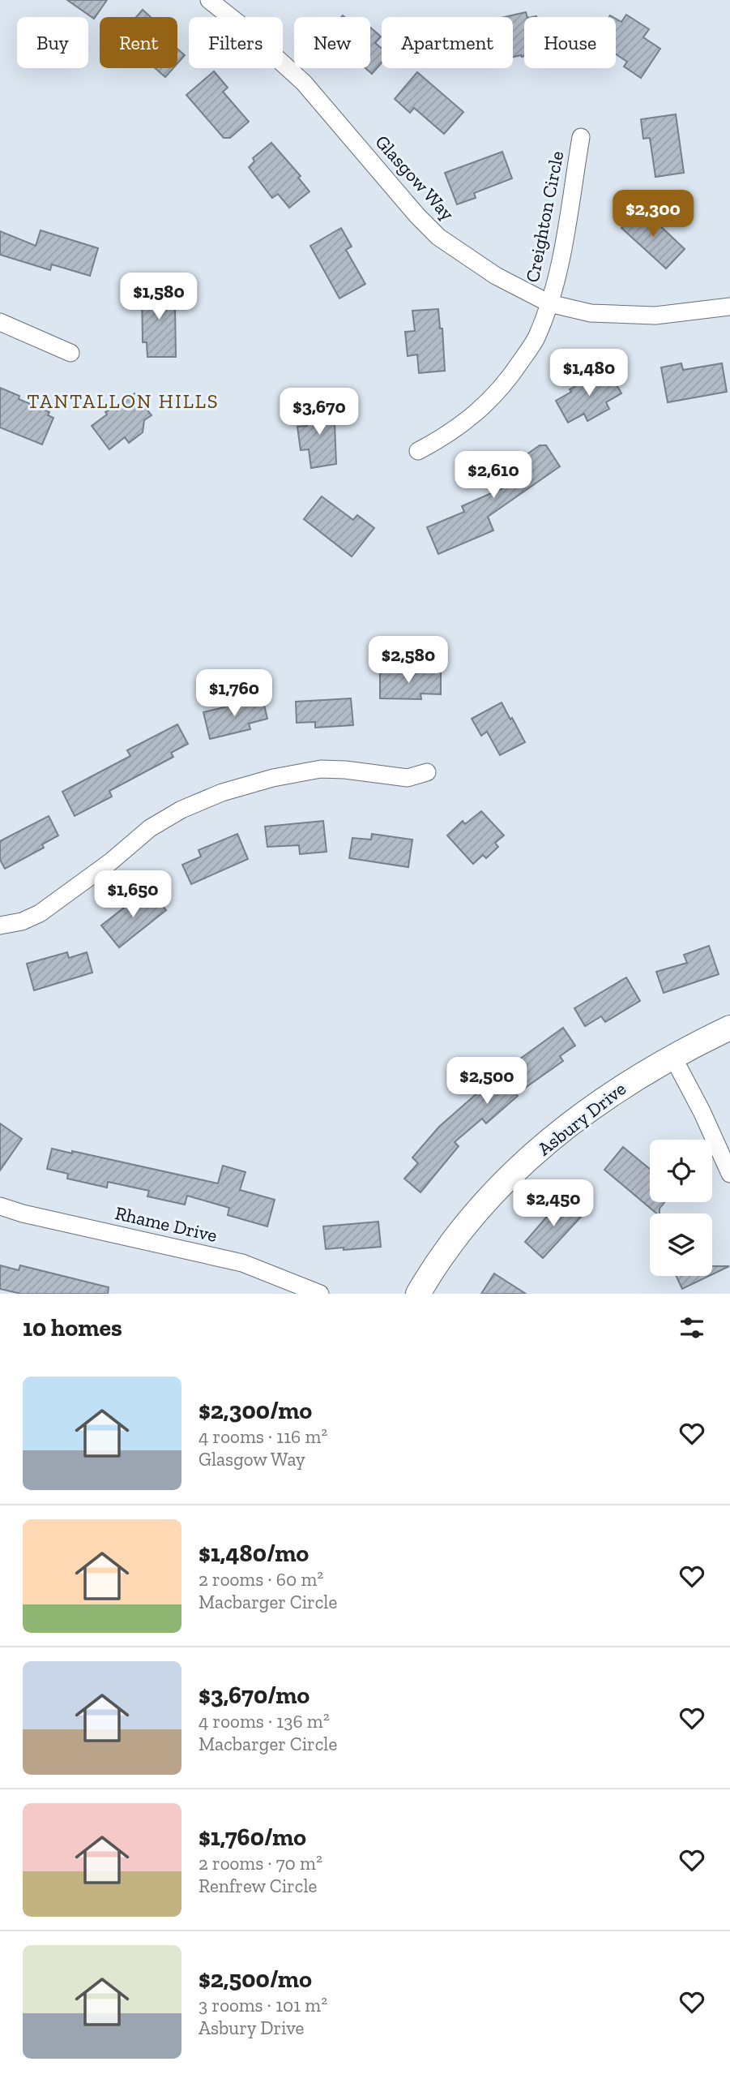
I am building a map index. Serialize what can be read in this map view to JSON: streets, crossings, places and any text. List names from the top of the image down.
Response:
{
  "streets": {
    "street": [
      "Glasgow Way",
      "Creighton Circle",
      "Asbury Drive",
      "Rhame Drive"
    ]
  },
  "crossings": [
    ["Glasgow Way", "Creighton Circle"]
  ],
  "districts": ["TANTALLON HILLS"],
  "page": {
    "chip": [
      "Buy",
      "Rent",
      "Filters",
      "New",
      "Apartment",
      "House"
    ],
    "price": [
      "$2,300",
      "$1,580",
      "$1,480",
      "$3,670",
      "$2,610",
      "$2,580",
      "$1,760",
      "$1,650",
      "$2,500",
      "$2,450"
    ],
    "heading": "10 homes",
    "list": [
      {
        "name": "$2,300/mo",
        "note": "4 rooms · 116 m² · Glasgow Way"
      },
      {
        "name": "$1,480/mo",
        "note": "2 rooms · 60 m² · Macbarger Circle"
      },
      {
        "name": "$3,670/mo",
        "note": "4 rooms · 136 m² · Macbarger Circle"
      },
      {
        "name": "$1,760/mo",
        "note": "2 rooms · 70 m² · Renfrew Circle"
      },
      {
        "name": "$2,500/mo",
        "note": "3 rooms · 101 m² · Asbury Drive"
      }
    ]
  }
}
